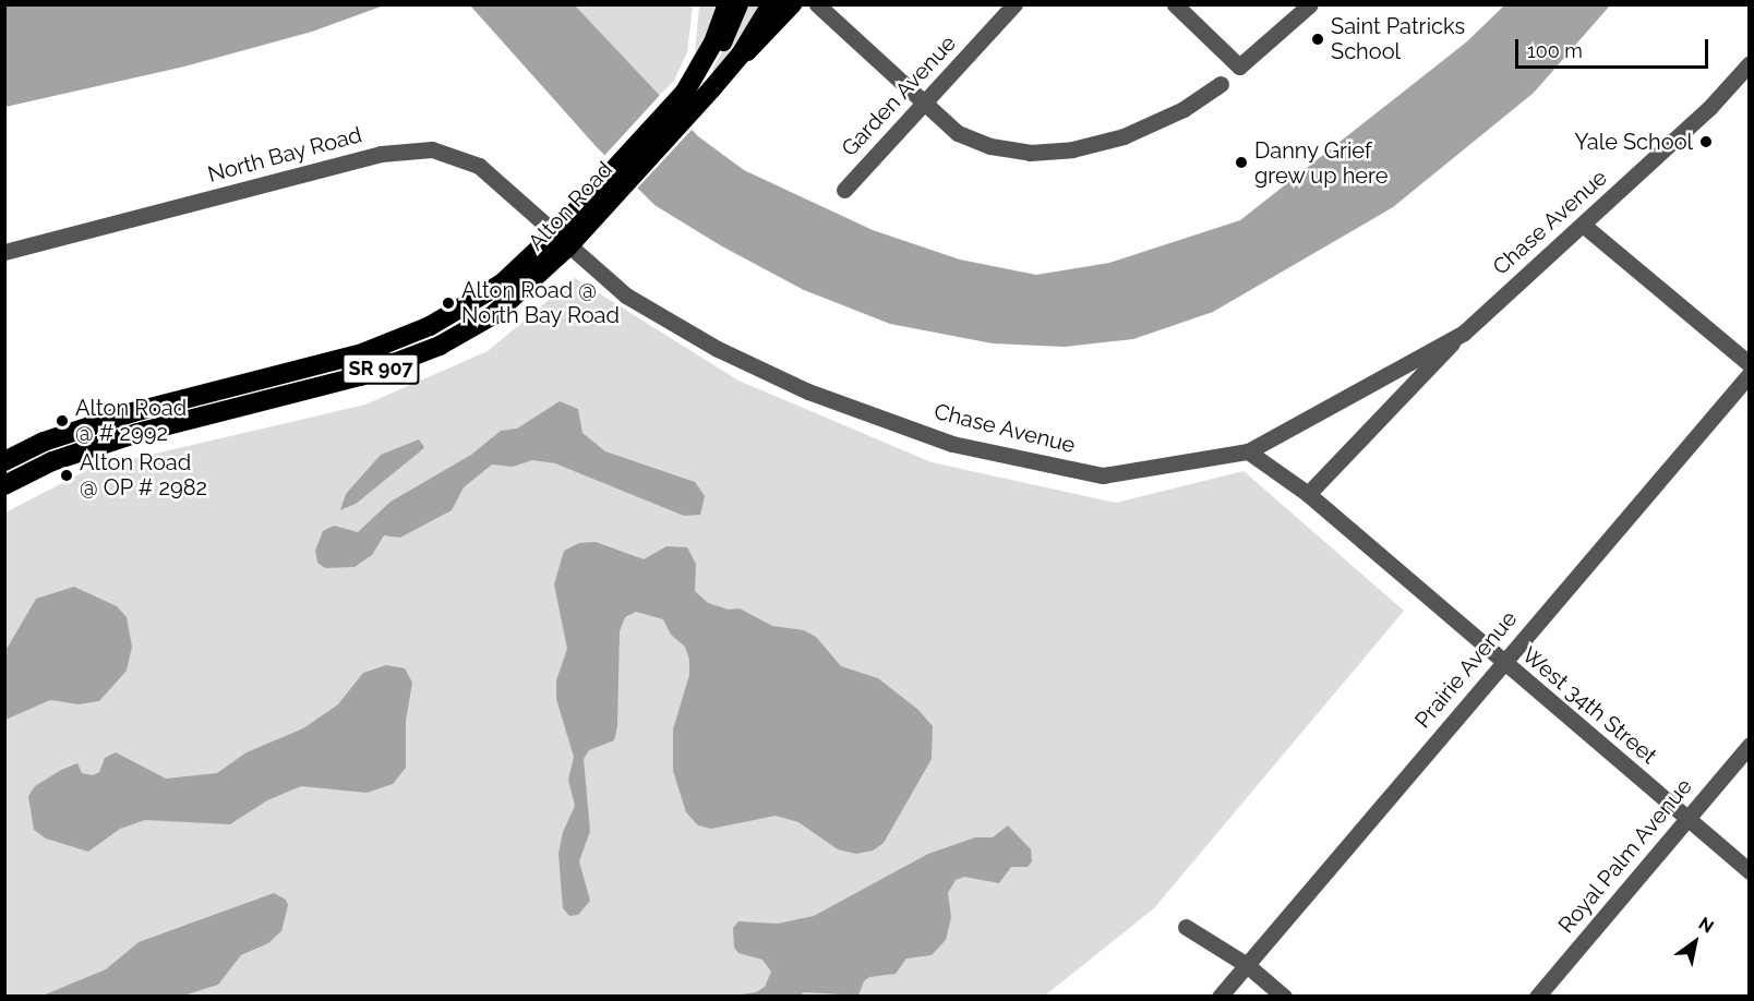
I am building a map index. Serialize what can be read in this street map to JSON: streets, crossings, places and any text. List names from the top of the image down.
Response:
{
  "streets": {
    "highway": ["Alton Road", "SR 907"],
    "street": [
      "Garden Avenue",
      "North Bay Road",
      "Chase Avenue",
      "Prairie Avenue",
      "West 34th Street",
      "Royal Palm Avenue"
    ]
  },
  "crossings": [
    ["North Bay Road", "Alton Road"],
    ["North Bay Road", "Chase Avenue"],
    ["Alton Road", "Chase Avenue"],
    ["Alton Road", "SR 907"],
    ["Chase Avenue", "West 34th Street"],
    ["Prairie Avenue", "West 34th Street"],
    ["West 34th Street", "Royal Palm Avenue"]
  ],
  "places": [
    "Saint Patricks School",
    "Yale School",
    "Danny Grief grew up here",
    "Alton Road @ North Bay Road",
    "Alton Road @ # 2992",
    "Alton Road @ OP # 2982"
  ],
  "scale_bar": "100 m",
  "north": "top right"
}
